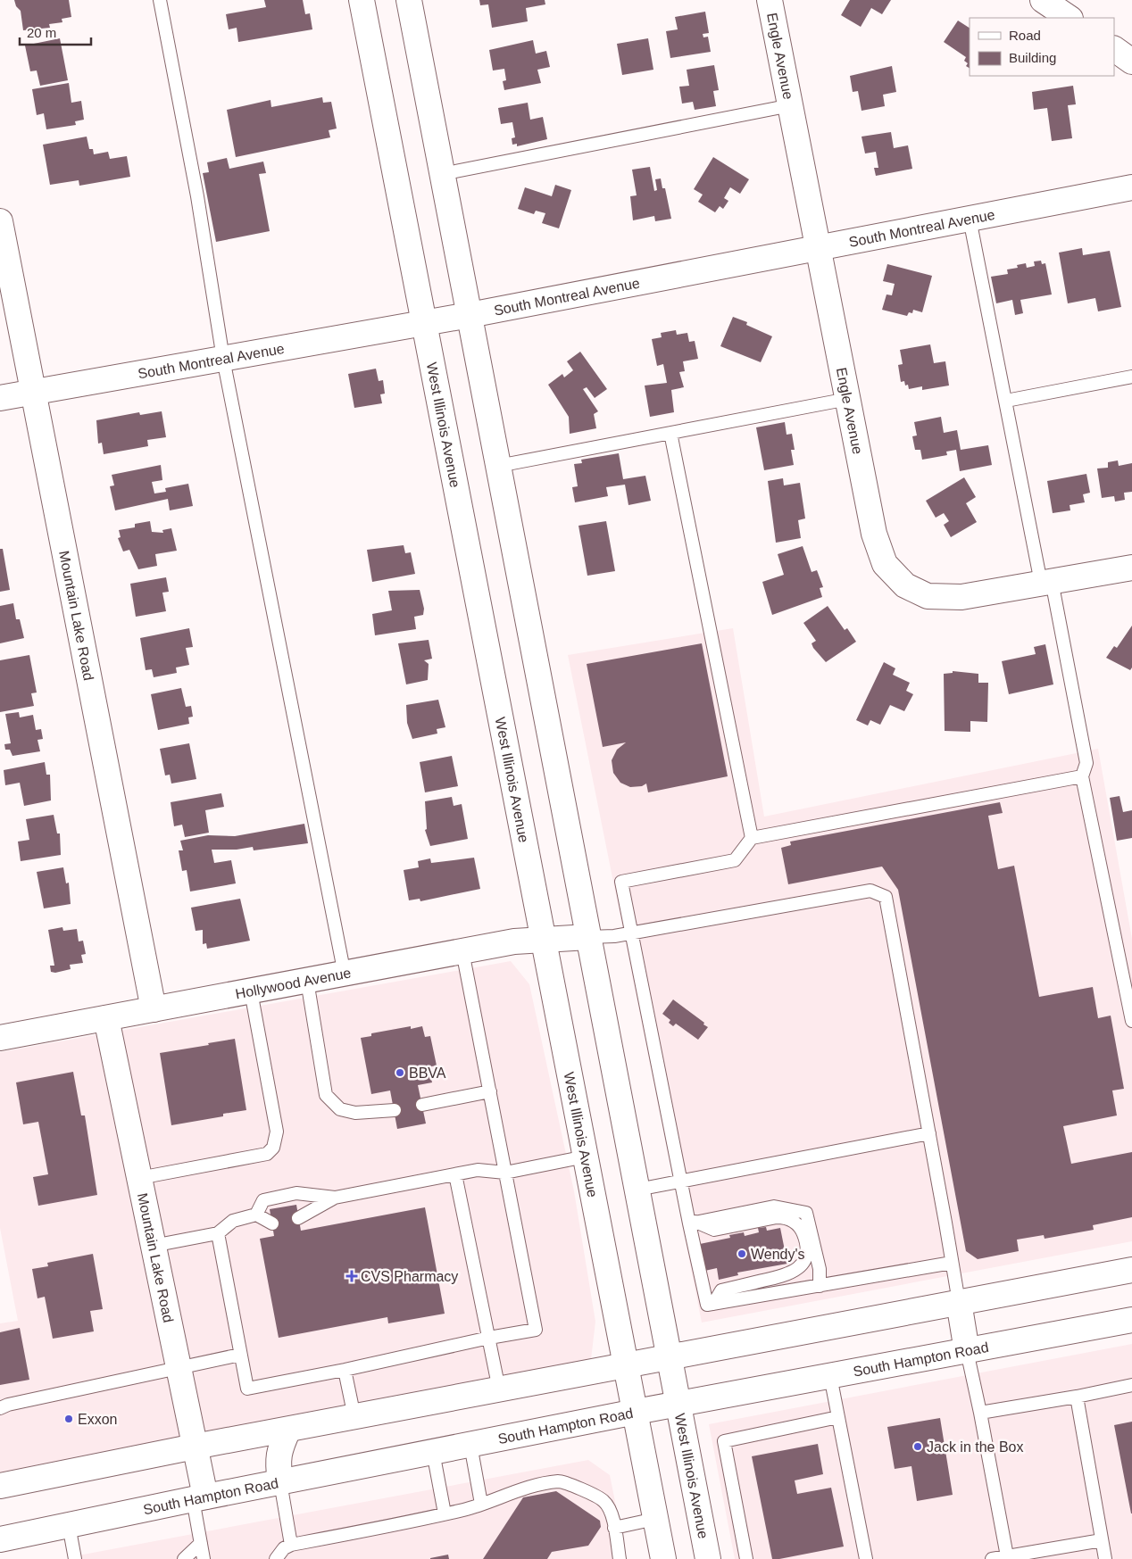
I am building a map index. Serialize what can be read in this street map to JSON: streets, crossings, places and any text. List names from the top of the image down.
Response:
{
  "streets": {
    "main road": [
      "Engle Avenue",
      "South Montreal Avenue",
      "West Illinois Avenue",
      "Mountain Lake Road",
      "Hollywood Avenue",
      "South Hampton Road"
    ]
  },
  "crossings": [
    ["Engle Avenue", "South Montreal Avenue"],
    ["South Montreal Avenue", "West Illinois Avenue"],
    ["South Montreal Avenue", "Mountain Lake Road"],
    ["West Illinois Avenue", "Hollywood Avenue"],
    ["West Illinois Avenue", "South Hampton Road"],
    ["Mountain Lake Road", "Hollywood Avenue"],
    ["Mountain Lake Road", "South Hampton Road"]
  ],
  "places": {
    "other": [
      "BBVA",
      "Wendy's",
      "Exxon",
      "Jack in the Box"
    ],
    "health": ["CVS Pharmacy"]
  },
  "legend": ["Road", "Building"],
  "scale_bar": "20 m"
}
